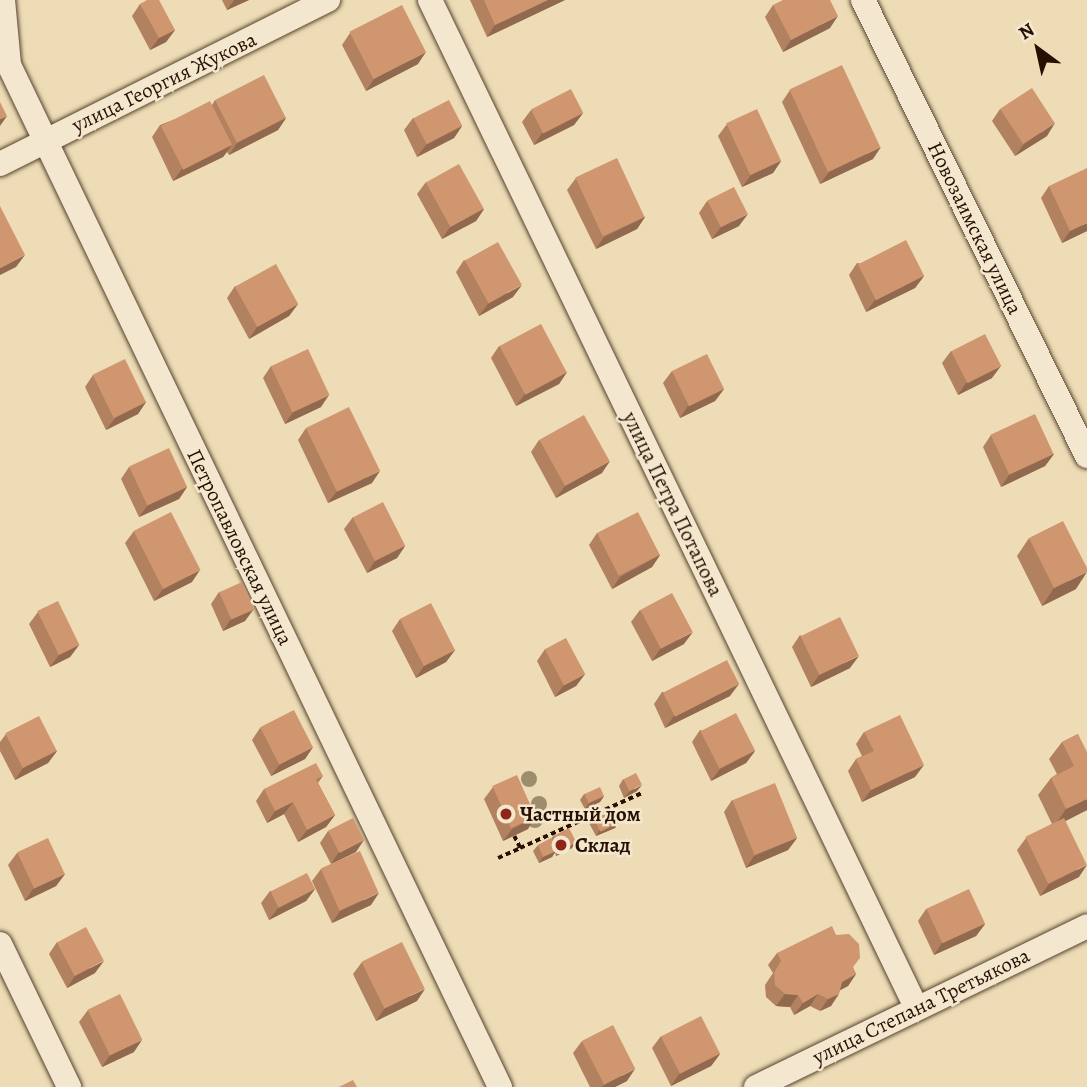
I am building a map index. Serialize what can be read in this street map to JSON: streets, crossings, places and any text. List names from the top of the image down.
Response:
{
  "streets": {
    "street": [
      "улица Георгия Жукова",
      "Новозаимская улица",
      "улица Петра Потапова",
      "Петропавловская улица",
      "улица Степана Третьякова"
    ]
  },
  "crossings": [
    ["улица Георгия Жукова", "Петропавловская улица"],
    ["улица Петра Потапова", "улица Степана Третьякова"]
  ],
  "places": ["Частный дом", "Склад"],
  "north": "top left"
}
